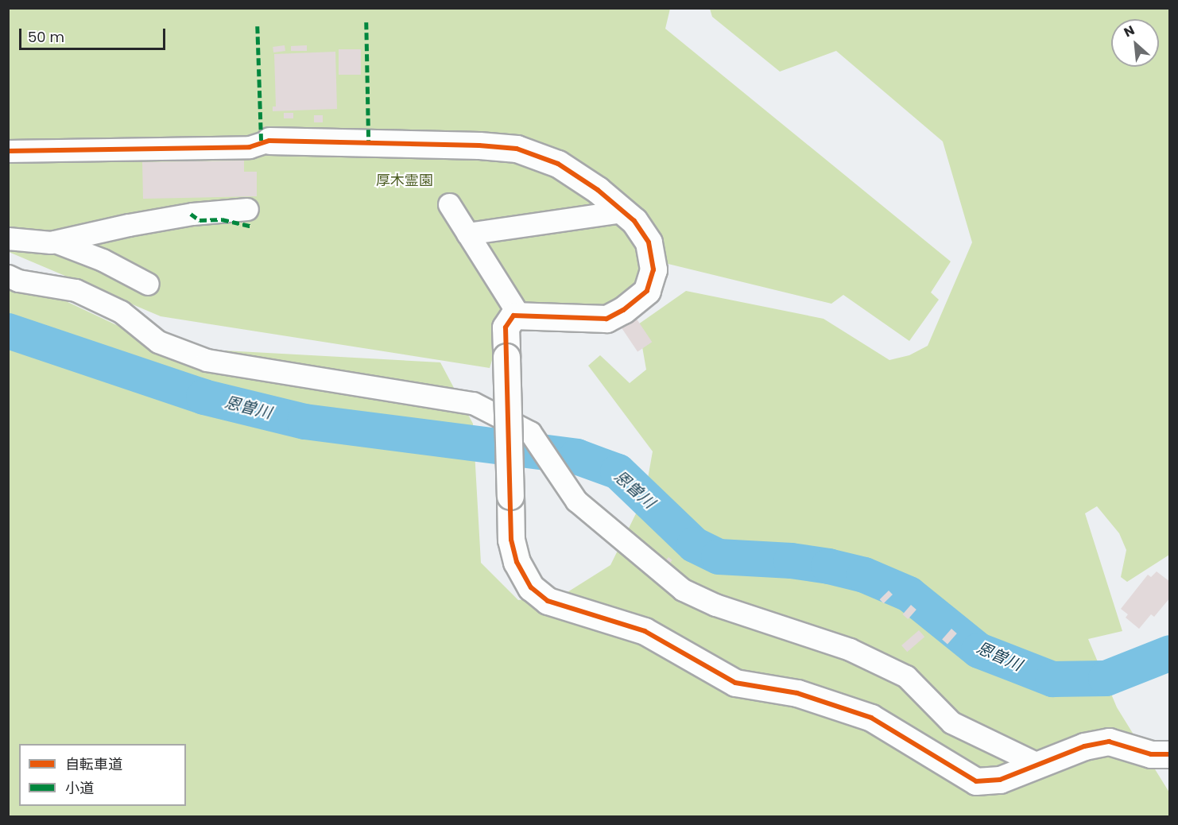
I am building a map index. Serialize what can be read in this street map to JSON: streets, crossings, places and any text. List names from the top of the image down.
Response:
{
  "water": ["恩曽川"],
  "parks": ["厚木霊園"],
  "legend": ["自転車道", "小道"],
  "scale_bar": "50 m",
  "north": "top left"
}
